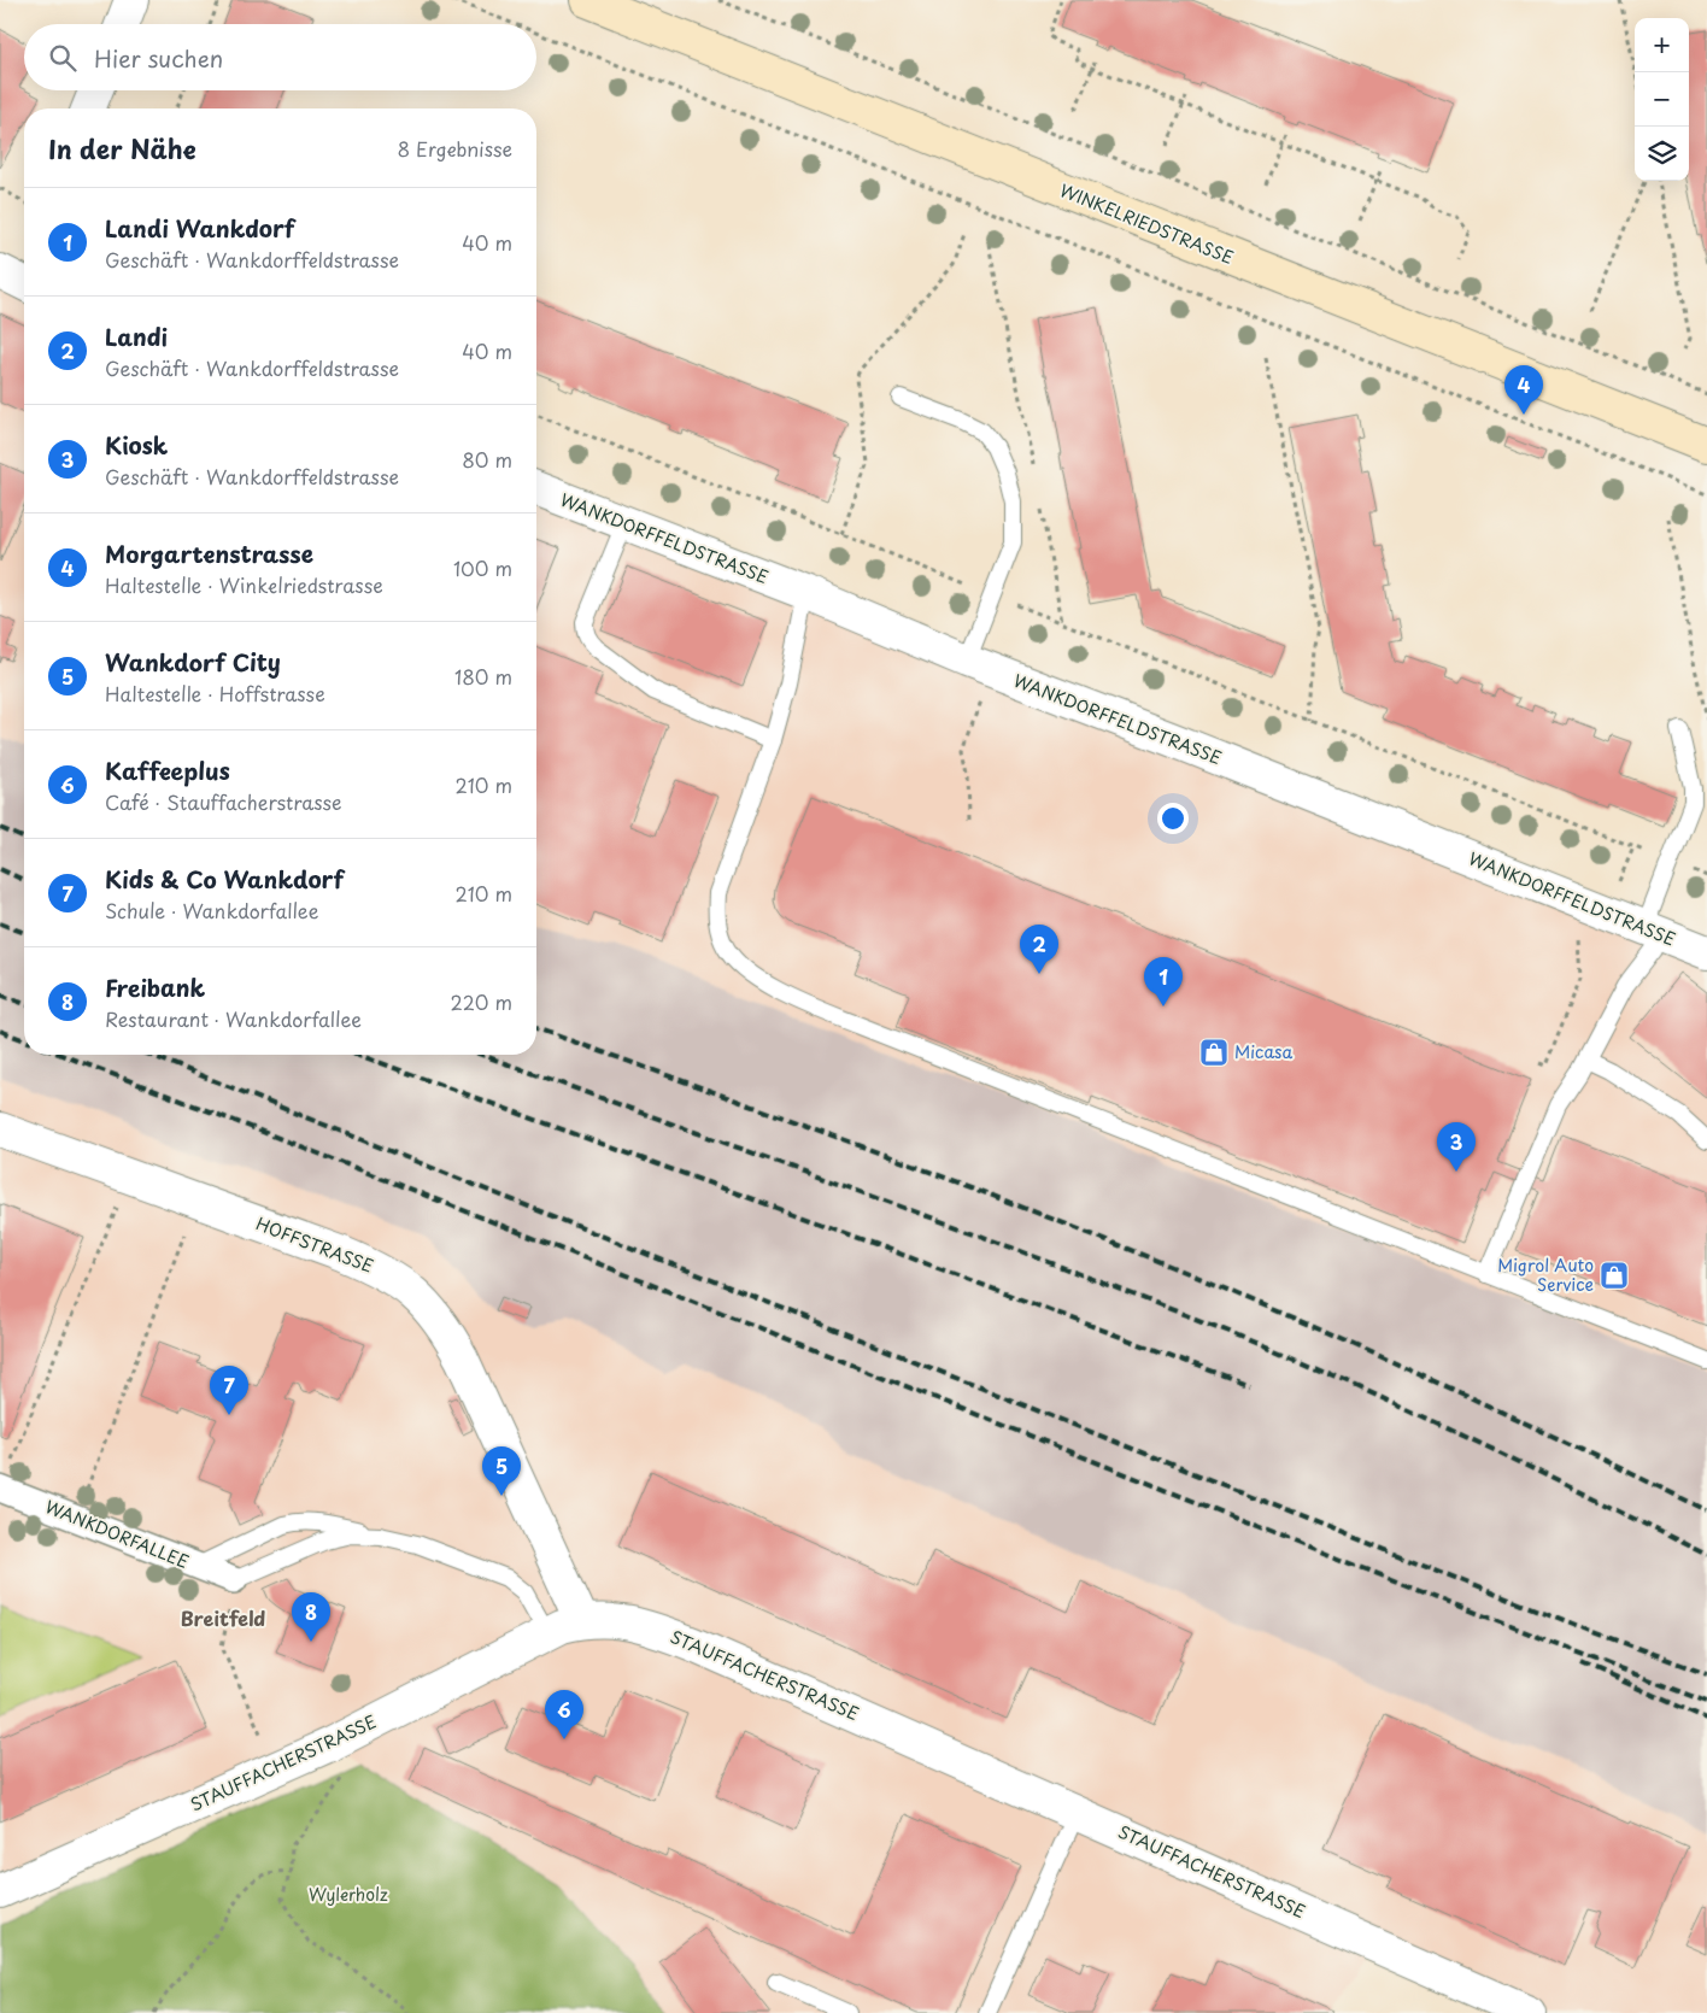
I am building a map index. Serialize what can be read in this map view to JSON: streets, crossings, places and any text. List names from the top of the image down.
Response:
{
  "streets": {
    "main road": ["WINKELRIEDSTRASSE"],
    "street": [
      "WANKDORFFELDSTRASSE",
      "HOFFSTRASSE",
      "WANKDORFALLEE",
      "STAUFFACHERSTRASSE"
    ]
  },
  "crossings": [
    ["HOFFSTRASSE", "STAUFFACHERSTRASSE"]
  ],
  "districts": ["Breitfeld"],
  "parks": ["Wylerholz"],
  "places": {
    "shop": ["Micasa", "Migrol Auto Service"]
  },
  "page": {
    "map_buttons": ["+", "−"],
    "search": "Hier suchen",
    "heading": ["In der Nähe", "8 Ergebnisse"],
    "list": [
      {
        "mark": "1",
        "name": "Landi Wankdorf",
        "note": "Geschäft · Wankdorffeldstrasse",
        "value": "40 m"
      },
      {
        "mark": "2",
        "name": "Landi",
        "note": "Geschäft · Wankdorffeldstrasse",
        "value": "40 m"
      },
      {
        "mark": "3",
        "name": "Kiosk",
        "note": "Geschäft · Wankdorffeldstrasse",
        "value": "80 m"
      },
      {
        "mark": "4",
        "name": "Morgartenstrasse",
        "note": "Haltestelle · Winkelriedstrasse",
        "value": "100 m"
      },
      {
        "mark": "5",
        "name": "Wankdorf City",
        "note": "Haltestelle · Hoffstrasse",
        "value": "180 m"
      },
      {
        "mark": "6",
        "name": "Kaffeeplus",
        "note": "Café · Stauffacherstrasse",
        "value": "210 m"
      },
      {
        "mark": "7",
        "name": "Kids & Co Wankdorf",
        "note": "Schule · Wankdorfallee",
        "value": "210 m"
      },
      {
        "mark": "8",
        "name": "Freibank",
        "note": "Restaurant · Wankdorfallee",
        "value": "220 m"
      }
    ],
    "pins": [
      "4",
      "2",
      "1",
      "3",
      "7",
      "5",
      "8",
      "6"
    ]
  }
}
